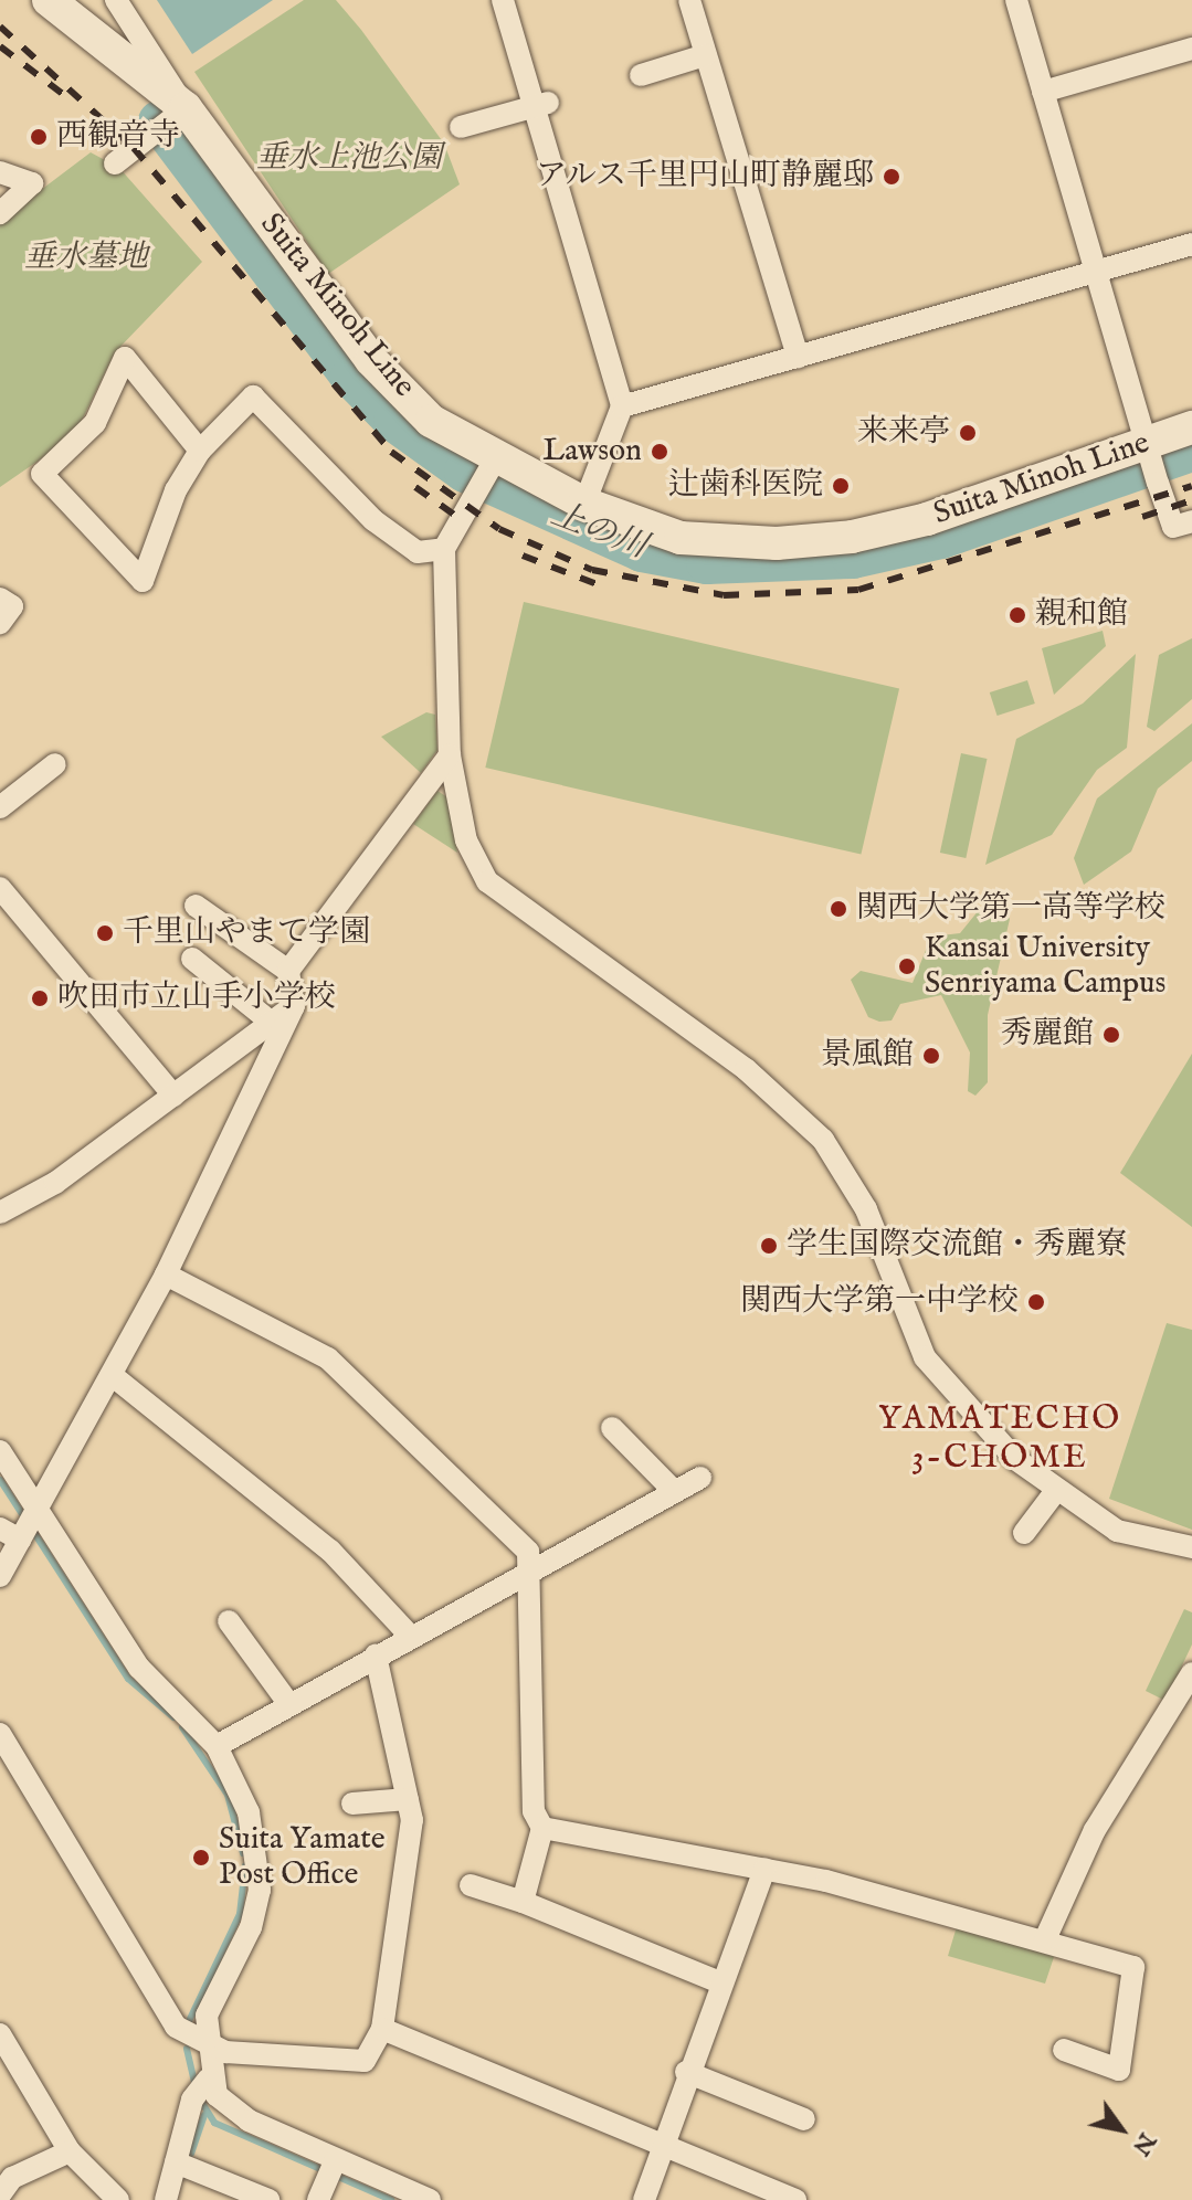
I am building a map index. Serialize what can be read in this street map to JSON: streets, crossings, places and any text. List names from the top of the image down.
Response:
{
  "streets": {
    "main road": ["Suita Minoh Line"]
  },
  "districts": ["YAMATECHO 3-CHOME"],
  "water": ["上の川"],
  "parks": ["垂水上池公園", "垂水墓地"],
  "places": [
    "西観音寺",
    "アルス千里円山町静麗邸",
    "来来亭",
    "Lawson",
    "辻歯科医院",
    "親和館",
    "関西大学第一高等学校",
    "千里山やまて学園",
    "Kansai University Senriyama Campus",
    "吹田市立山手小学校",
    "秀麗館",
    "景風館",
    "学生国際交流館・秀麗寮",
    "関西大学第一中学校",
    "Suita Yamate Post Office"
  ],
  "north": "bottom right"
}
